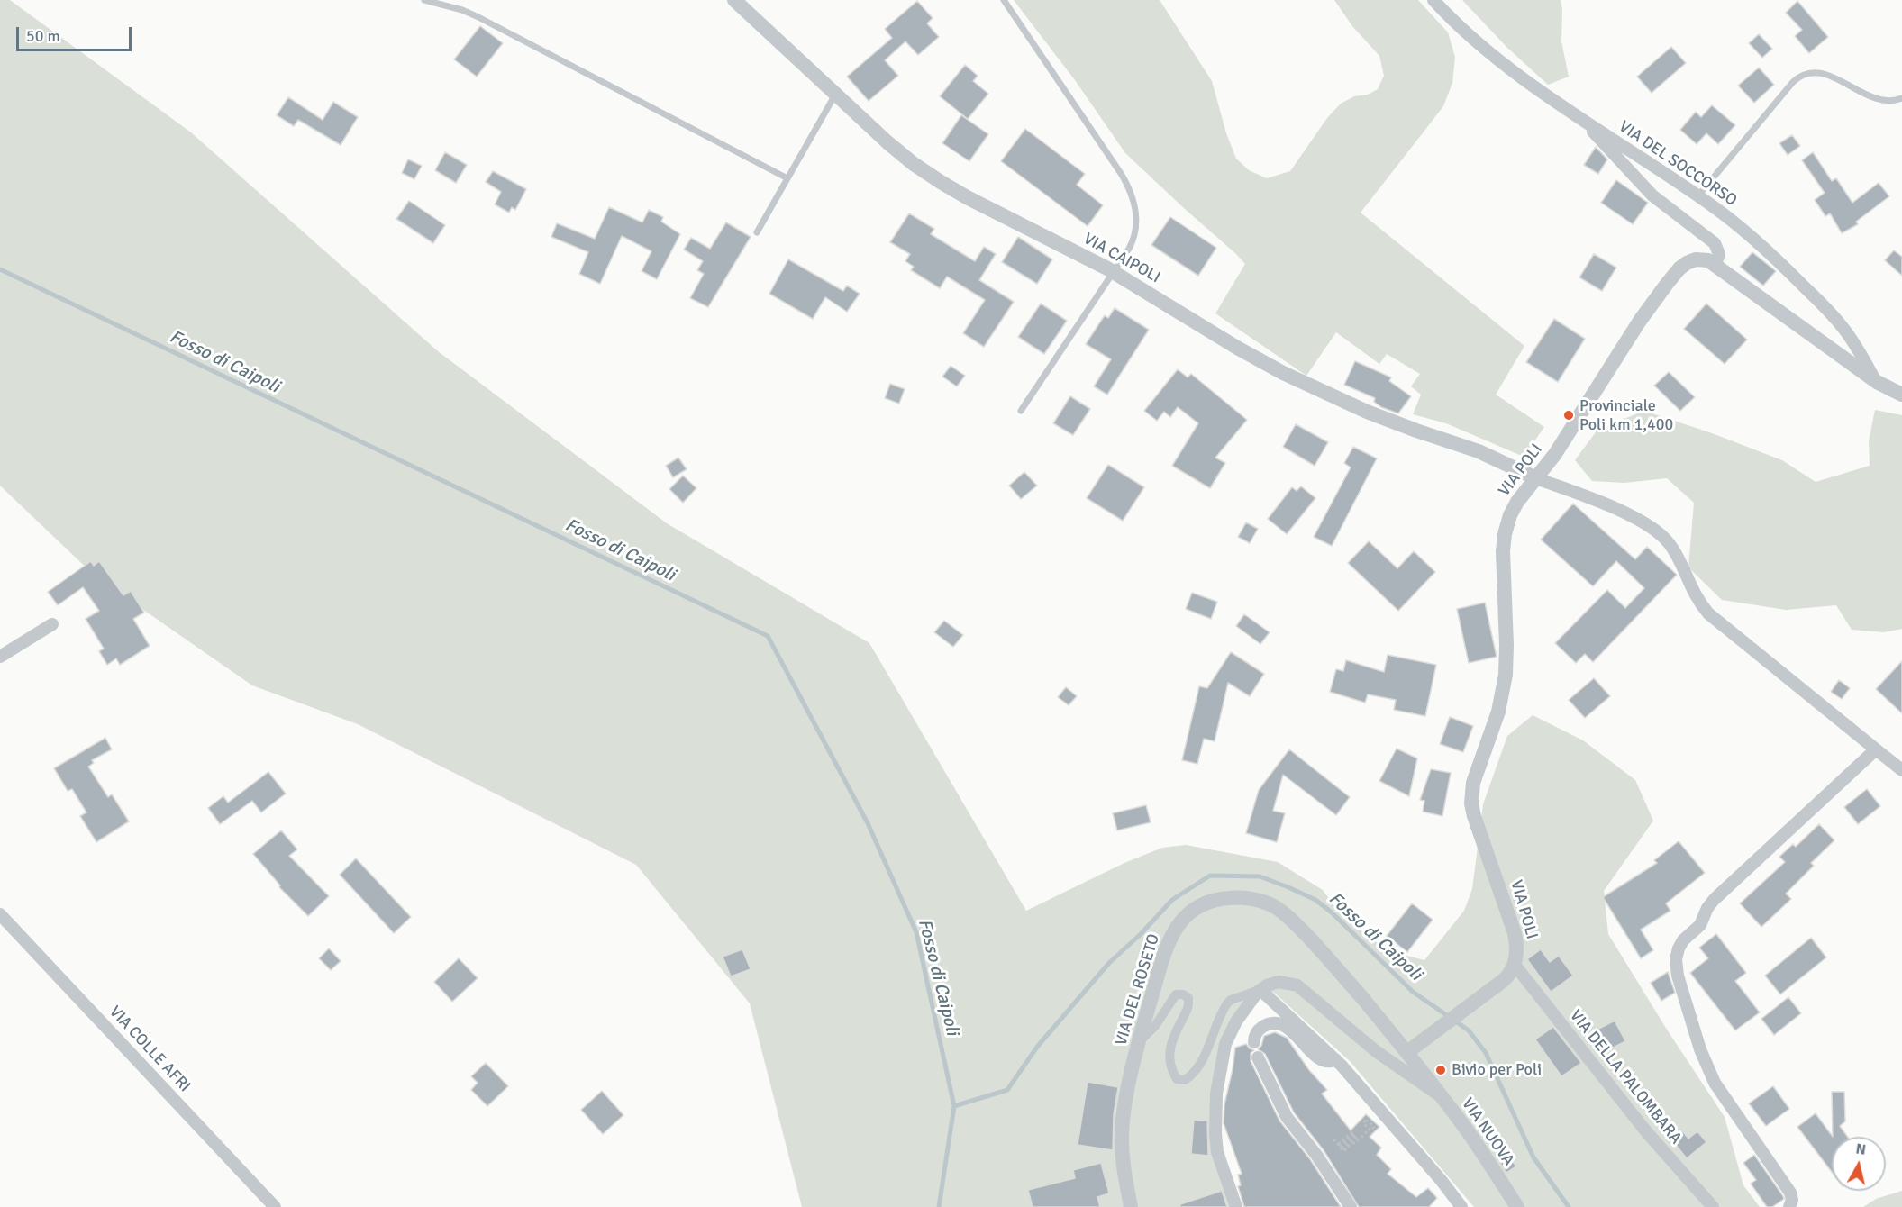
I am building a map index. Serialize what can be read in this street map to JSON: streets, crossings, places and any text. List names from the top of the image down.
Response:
{
  "streets": {
    "street": [
      "VIA DEL SOCCORSO",
      "VIA CAIPOLI",
      "VIA POLI",
      "VIA DEL ROSETO",
      "VIA COLLE AFRI",
      "VIA DELLA PALOMBARA",
      "VIA NUOVA"
    ]
  },
  "crossings": [
    ["VIA CAIPOLI", "VIA POLI"],
    ["VIA POLI", "VIA DELLA PALOMBARA"],
    ["VIA DEL ROSETO", "VIA NUOVA"]
  ],
  "water": ["Fosso di Caipoli"],
  "places": ["Provinciale Poli km 1,400", "Bivio per Poli"],
  "scale_bar": "50 m",
  "north": "top"
}
